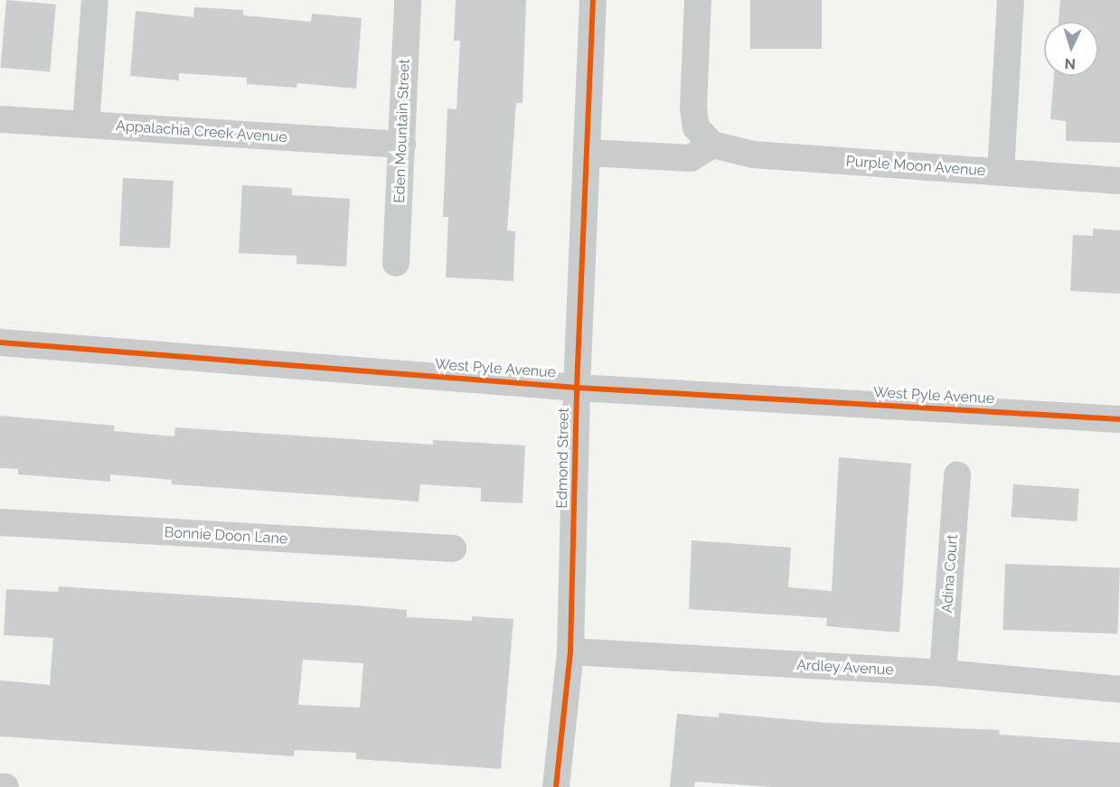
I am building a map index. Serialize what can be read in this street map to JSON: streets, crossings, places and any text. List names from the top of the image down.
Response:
{
  "streets": {
    "street": [
      "Eden Mountain Street",
      "Appalachia Creek Avenue",
      "Purple Moon Avenue",
      "West Pyle Avenue",
      "Edmond Street",
      "Bonnie Doon Lane",
      "Adina Court",
      "Ardley Avenue"
    ]
  },
  "crossings": [
    ["Eden Mountain Street", "Appalachia Creek Avenue"],
    ["West Pyle Avenue", "Edmond Street"],
    ["Edmond Street", "Ardley Avenue"],
    ["Adina Court", "Ardley Avenue"]
  ],
  "north": "bottom"
}
